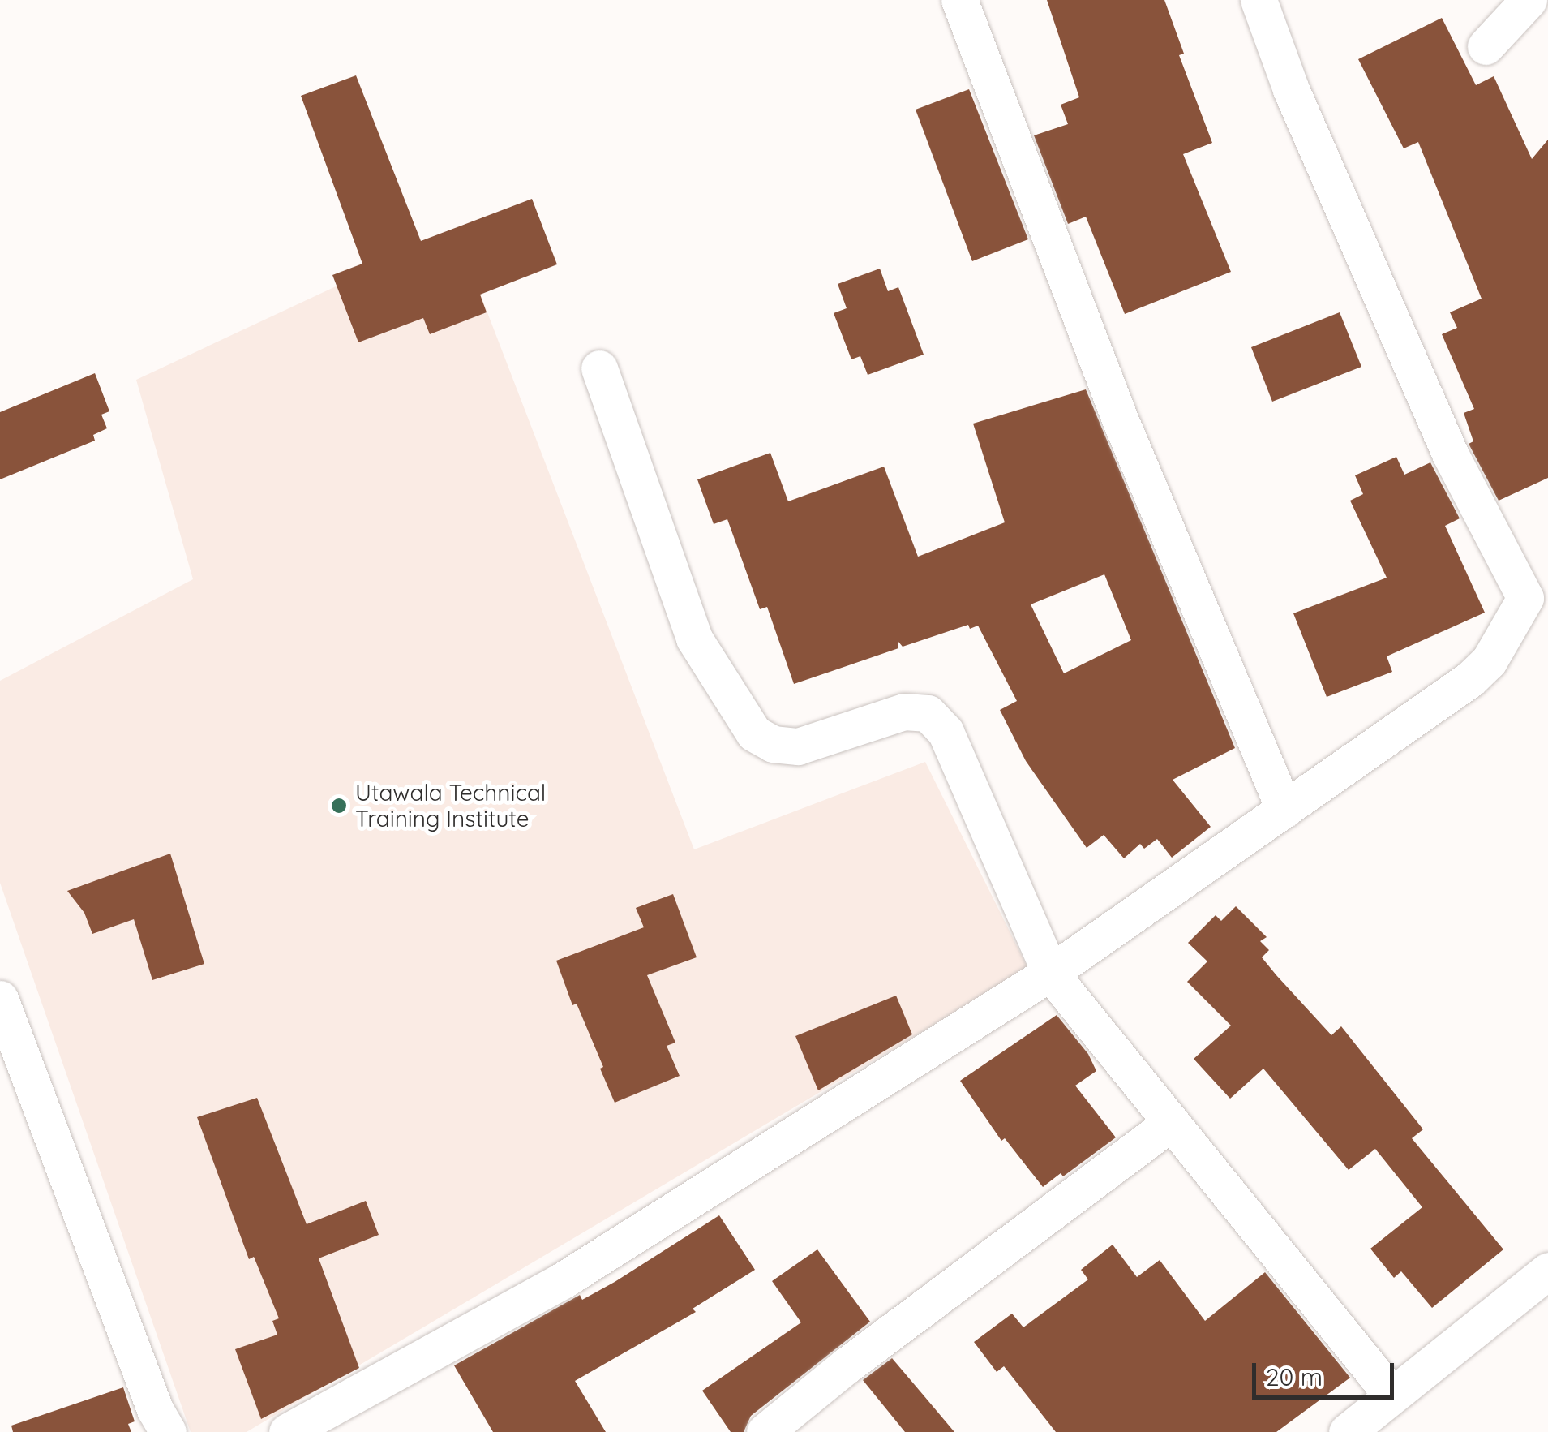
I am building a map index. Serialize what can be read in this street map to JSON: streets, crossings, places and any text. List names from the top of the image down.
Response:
{
  "places": ["Utawala Technical Training Institute"],
  "scale_bar": "20 m"
}
